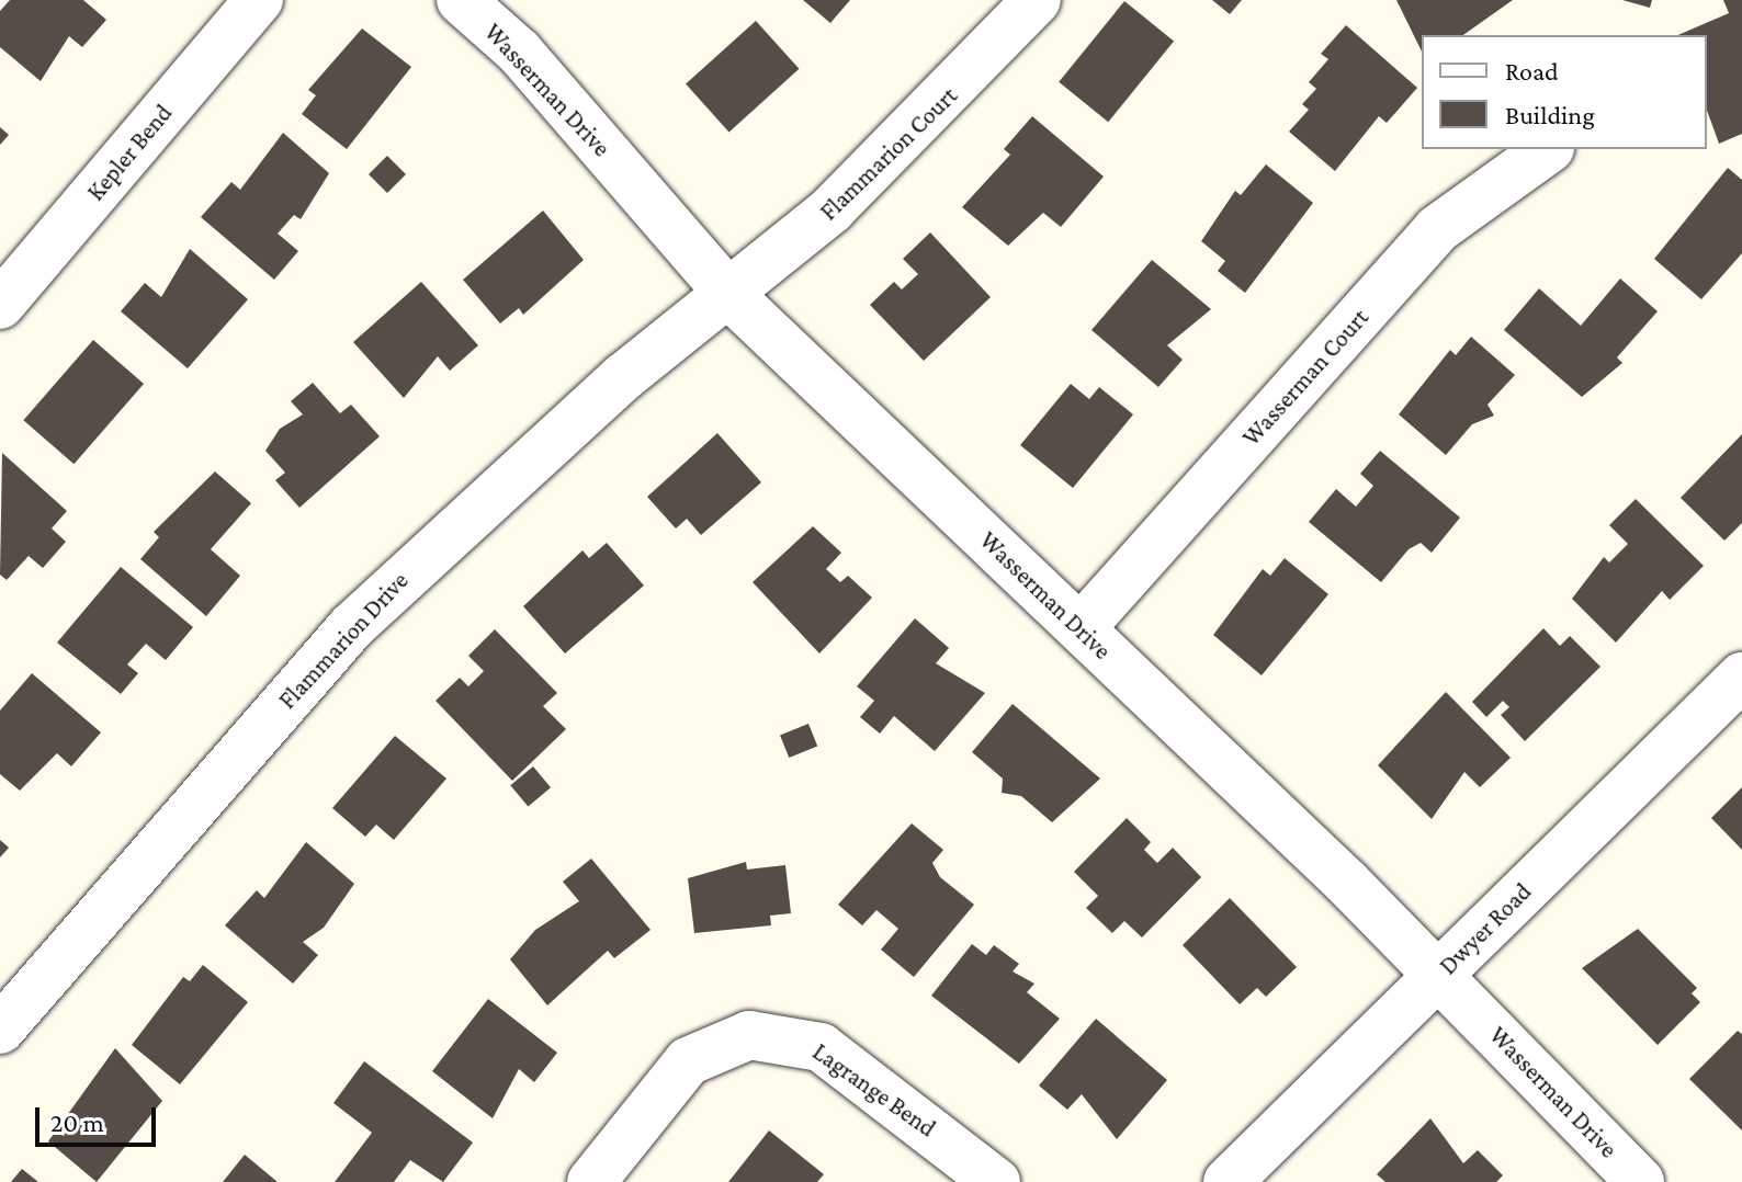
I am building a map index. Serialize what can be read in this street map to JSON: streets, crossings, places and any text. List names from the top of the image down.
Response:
{
  "streets": {
    "street": [
      "Wasserman Drive",
      "Kepler Bend",
      "Flammarion Court",
      "Wasserman Court",
      "Flammarion Drive",
      "Dwyer Road",
      "Lagrange Bend"
    ]
  },
  "crossings": [
    ["Wasserman Drive", "Flammarion Court"],
    ["Wasserman Drive", "Wasserman Court"],
    ["Wasserman Drive", "Flammarion Drive"],
    ["Wasserman Drive", "Dwyer Road"],
    ["Flammarion Court", "Flammarion Drive"]
  ],
  "legend": ["Road", "Building"],
  "scale_bar": "20 m"
}
